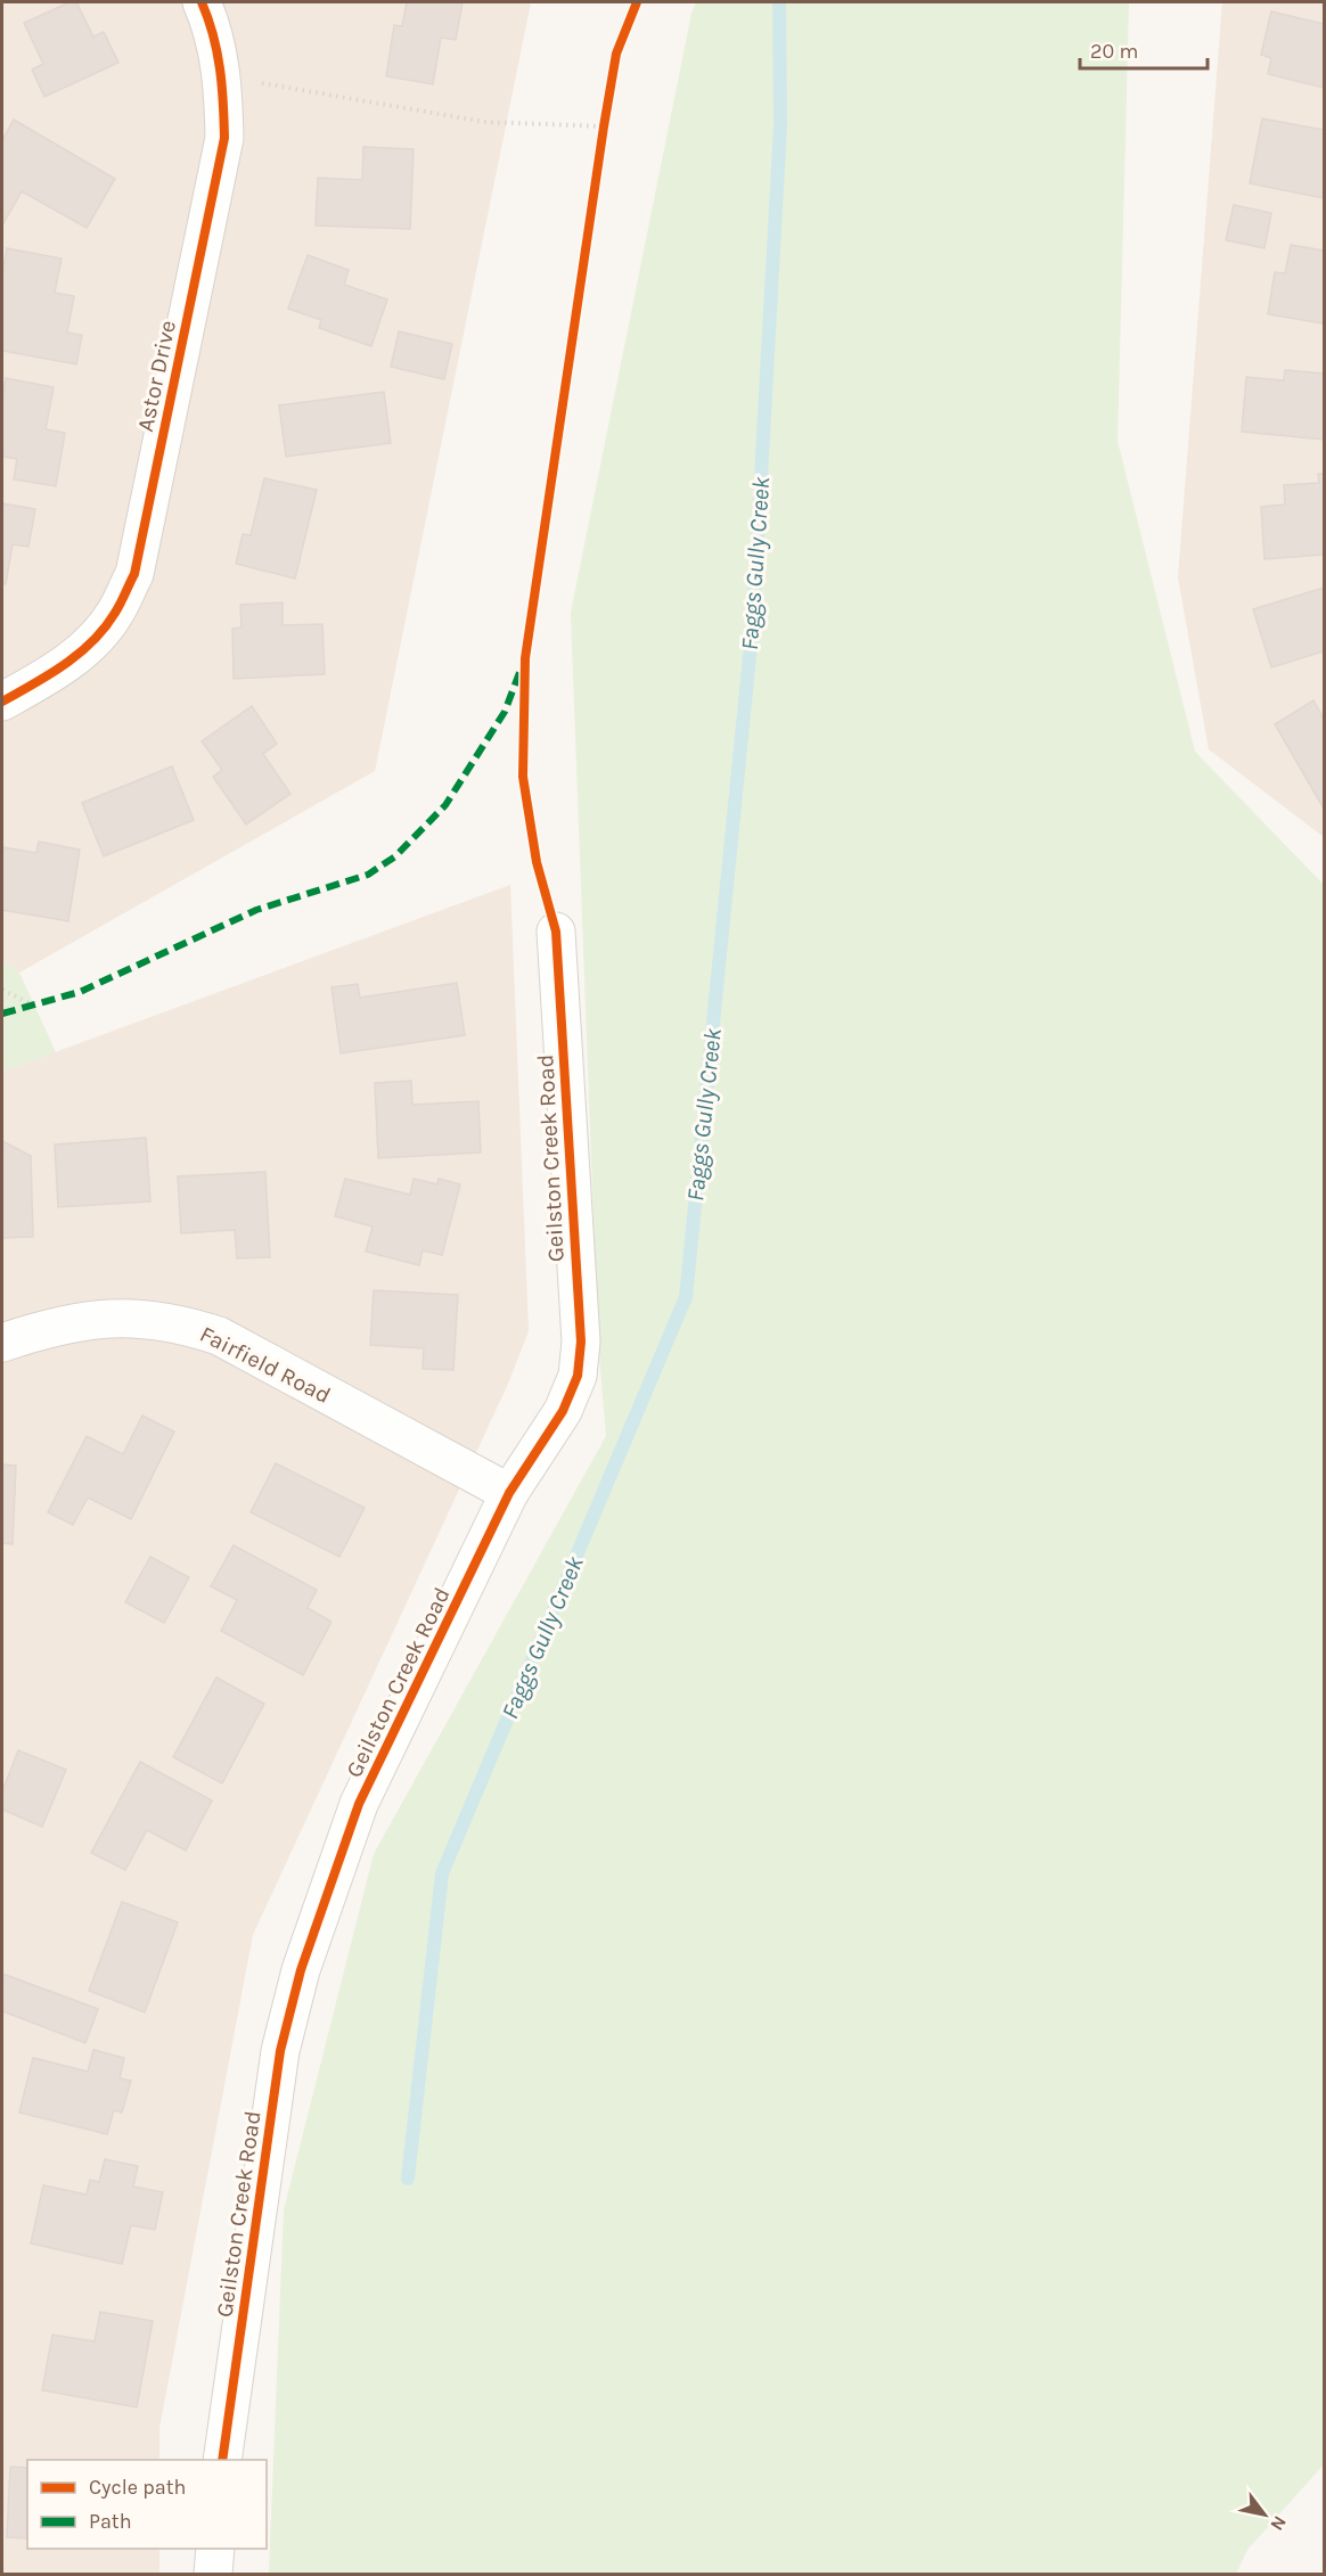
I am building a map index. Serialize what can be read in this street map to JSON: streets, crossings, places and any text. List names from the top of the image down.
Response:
{
  "streets": {
    "street": ["Astor Drive", "Geilston Creek Road", "Fairfield Road"]
  },
  "crossings": [
    ["Geilston Creek Road", "Fairfield Road"]
  ],
  "water": ["Faggs Gully Creek"],
  "legend": ["Cycle path", "Path"],
  "scale_bar": "20 m",
  "north": "bottom right"
}
